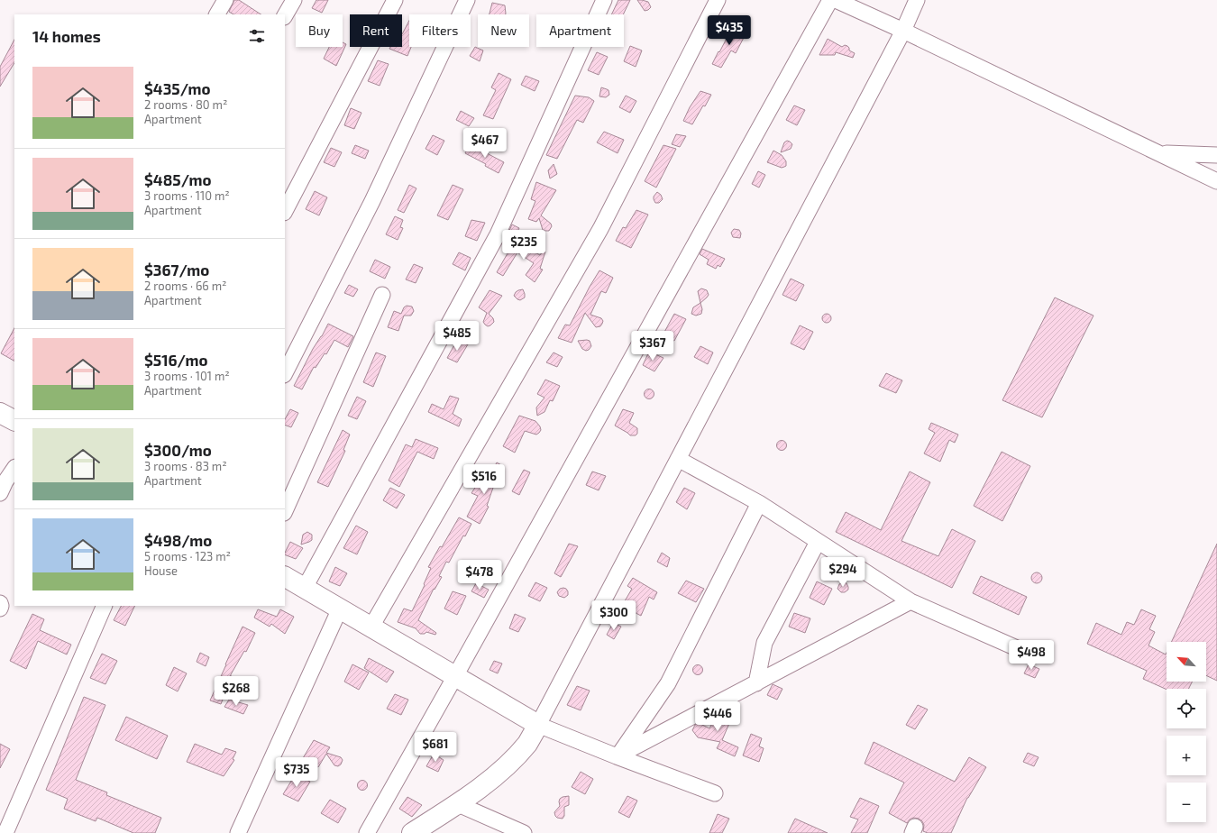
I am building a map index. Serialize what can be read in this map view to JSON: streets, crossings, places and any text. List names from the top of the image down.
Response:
{
  "north": "top left",
  "page": {
    "chip": [
      "Buy",
      "Rent",
      "Filters",
      "New",
      "Apartment"
    ],
    "heading": "14 homes",
    "price": [
      "$435",
      "$467",
      "$235",
      "$485",
      "$367",
      "$516",
      "$294",
      "$478",
      "$300",
      "$498",
      "$268",
      "$446",
      "$681",
      "$735"
    ],
    "list": [
      {
        "name": "$435/mo",
        "note": "2 rooms · 80 m² · Apartment"
      },
      {
        "name": "$485/mo",
        "note": "3 rooms · 110 m² · Apartment"
      },
      {
        "name": "$367/mo",
        "note": "2 rooms · 66 m² · Apartment"
      },
      {
        "name": "$516/mo",
        "note": "3 rooms · 101 m² · Apartment"
      },
      {
        "name": "$300/mo",
        "note": "3 rooms · 83 m² · Apartment"
      },
      {
        "name": "$498/mo",
        "note": "5 rooms · 123 m² · House"
      }
    ],
    "map_buttons": ["+", "−"]
  }
}
